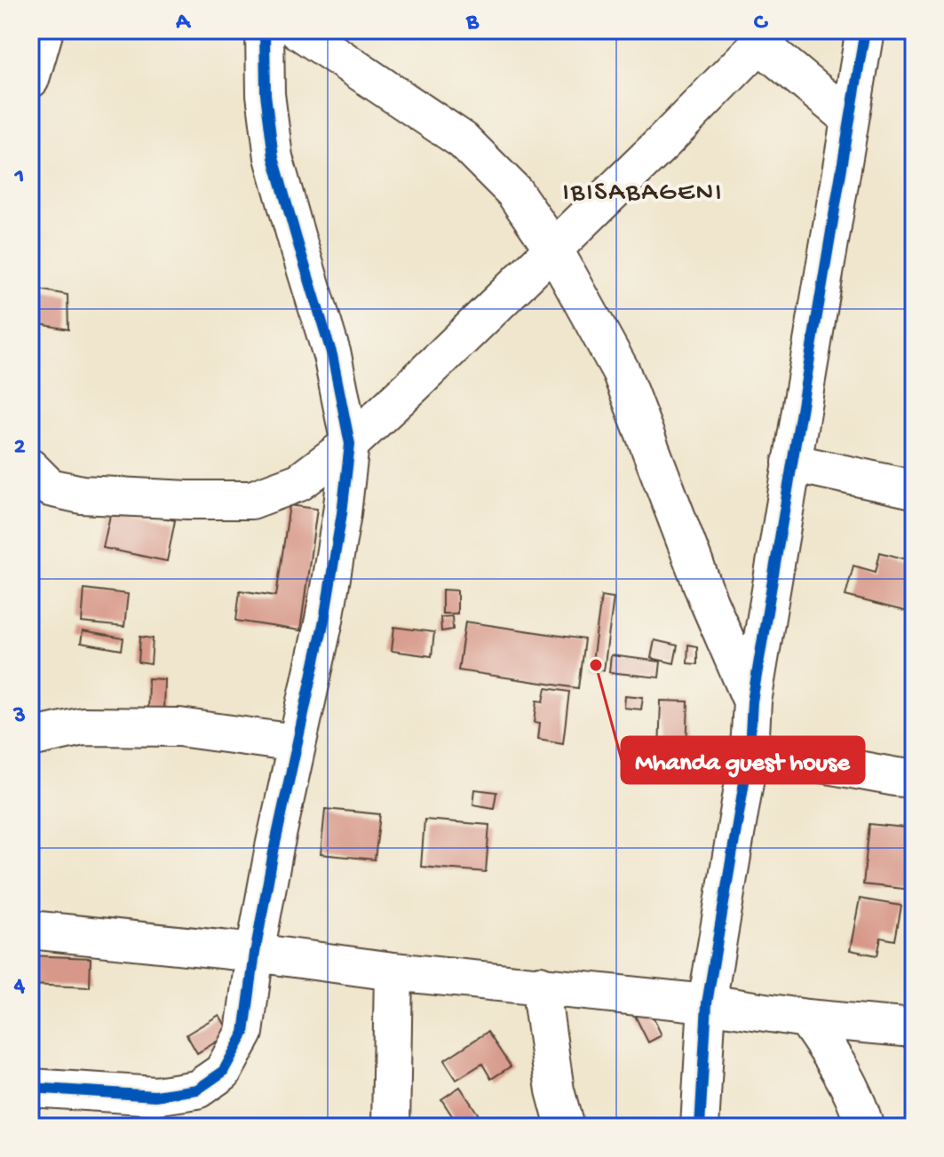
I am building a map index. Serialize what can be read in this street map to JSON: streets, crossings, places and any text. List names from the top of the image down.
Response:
{
  "districts": ["IBISABAGENI"],
  "places": ["Mhanda guest house"],
  "grid": {
    "columns": ["A", "B", "C"],
    "rows": [
      "1",
      "2",
      "3",
      "4"
    ]
  }
}
